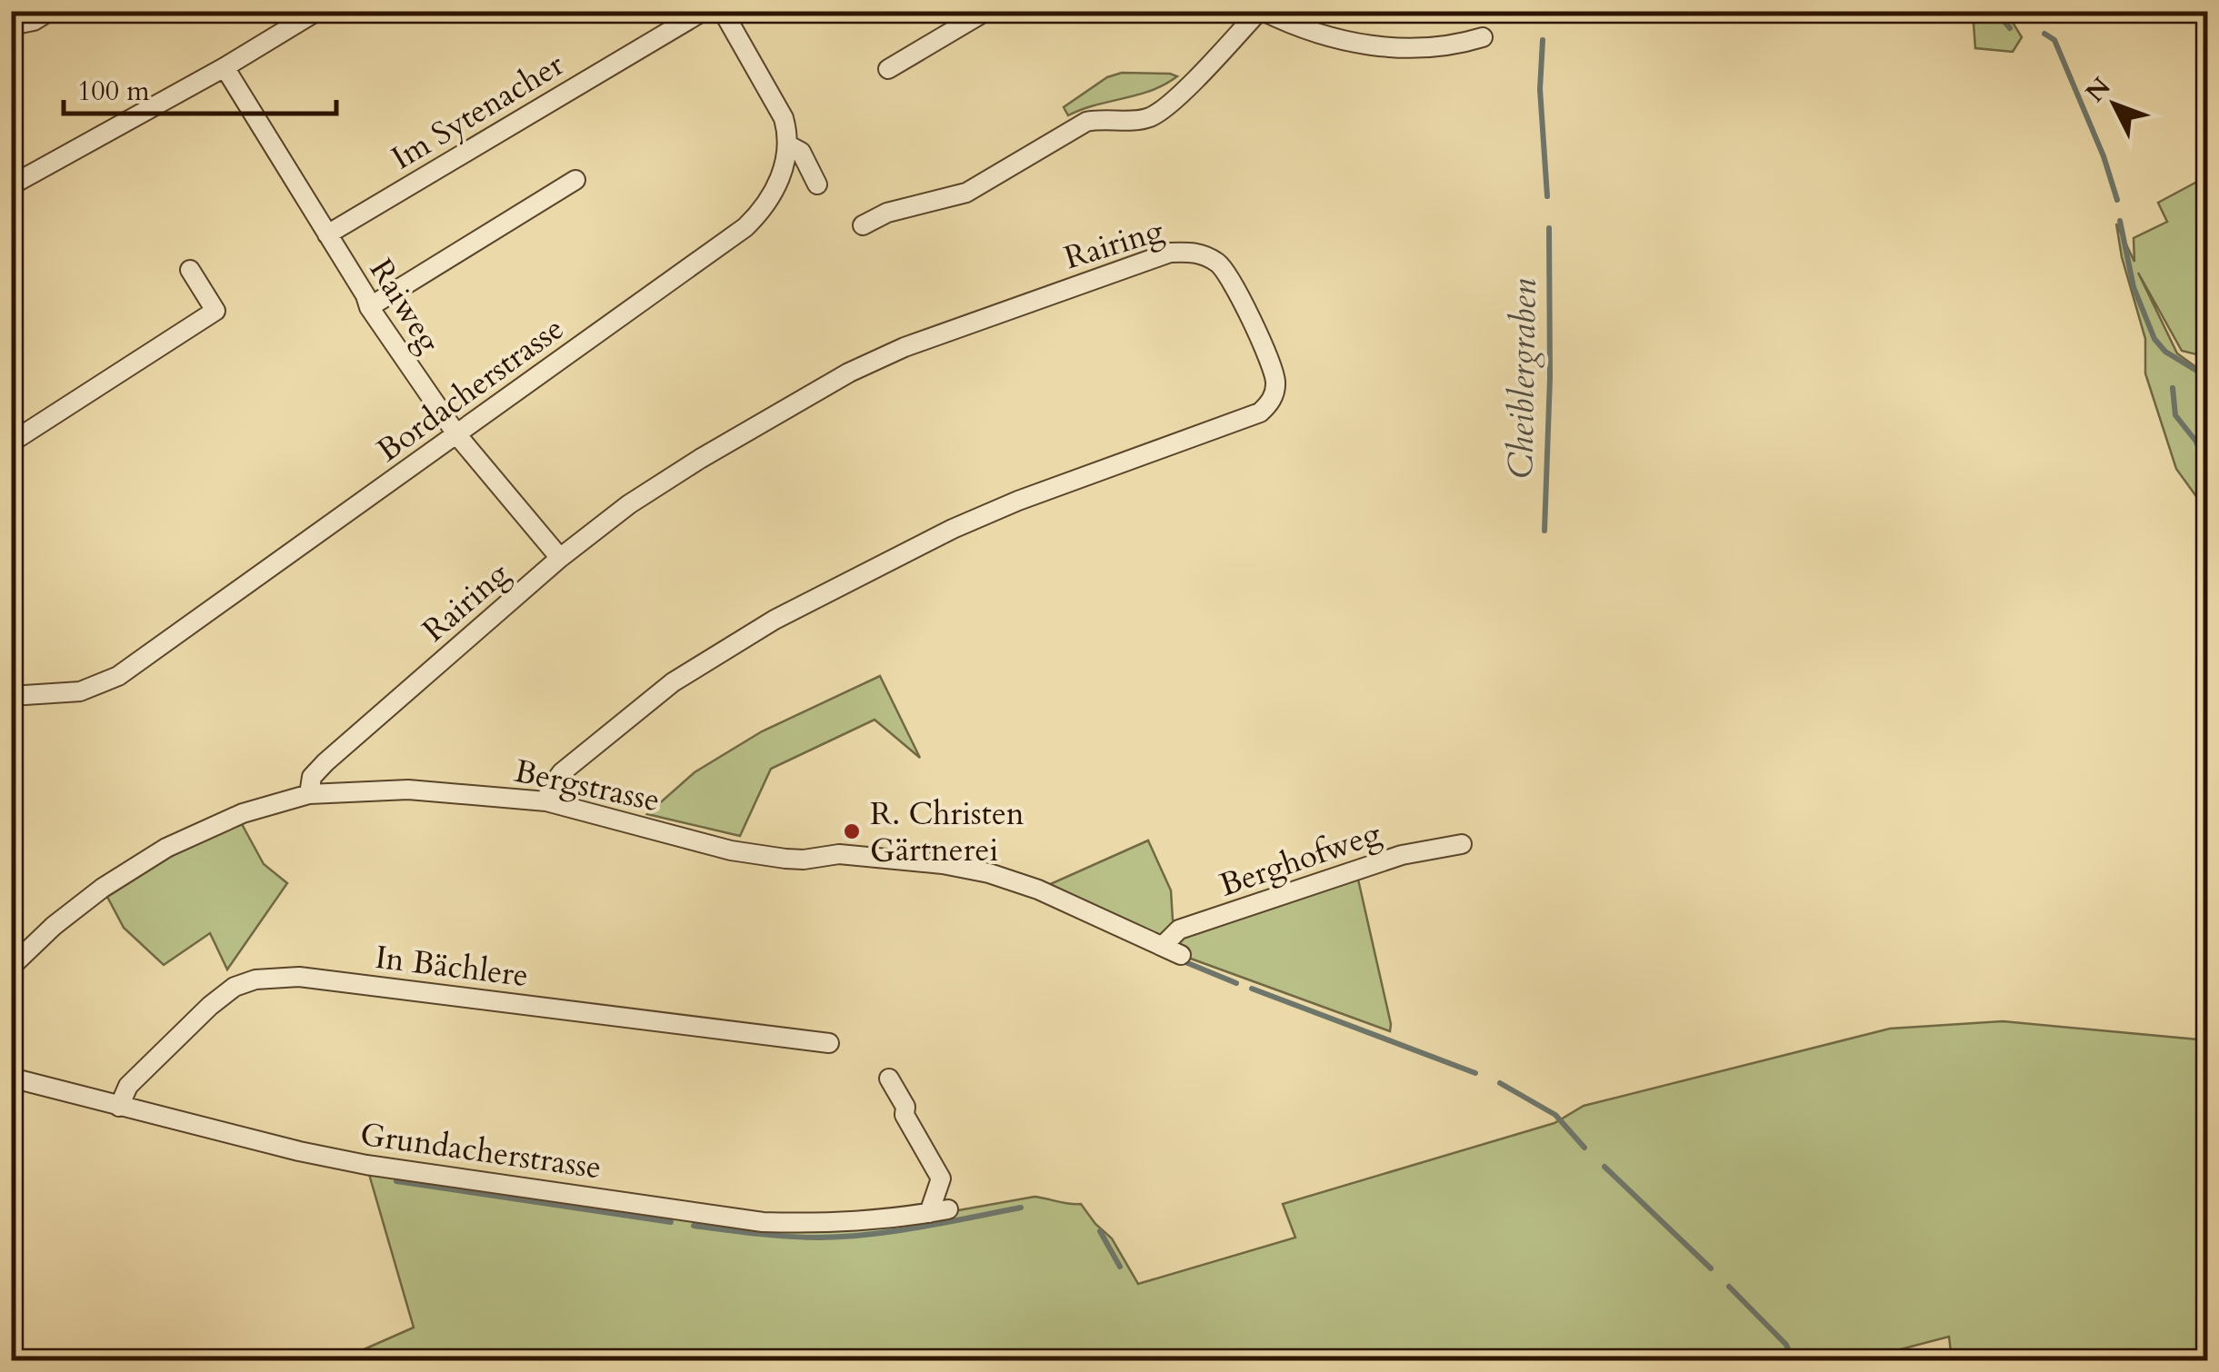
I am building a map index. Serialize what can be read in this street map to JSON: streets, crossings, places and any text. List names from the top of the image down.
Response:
{
  "streets": {
    "street": [
      "Im Sytenacher",
      "Rairing",
      "Raiweg",
      "Bordacherstrasse",
      "Bergstrasse",
      "Berghofweg",
      "In Bächlere",
      "Grundacherstrasse"
    ]
  },
  "crossings": [
    ["Im Sytenacher", "Raiweg"],
    ["Rairing", "Raiweg"],
    ["Rairing", "Bergstrasse"],
    ["Raiweg", "Bordacherstrasse"],
    ["Bergstrasse", "Berghofweg"],
    ["In Bächlere", "Grundacherstrasse"]
  ],
  "water": ["Cheiblergraben"],
  "places": ["R. Christen Gärtnerei"],
  "scale_bar": "100 m",
  "north": "top left"
}
